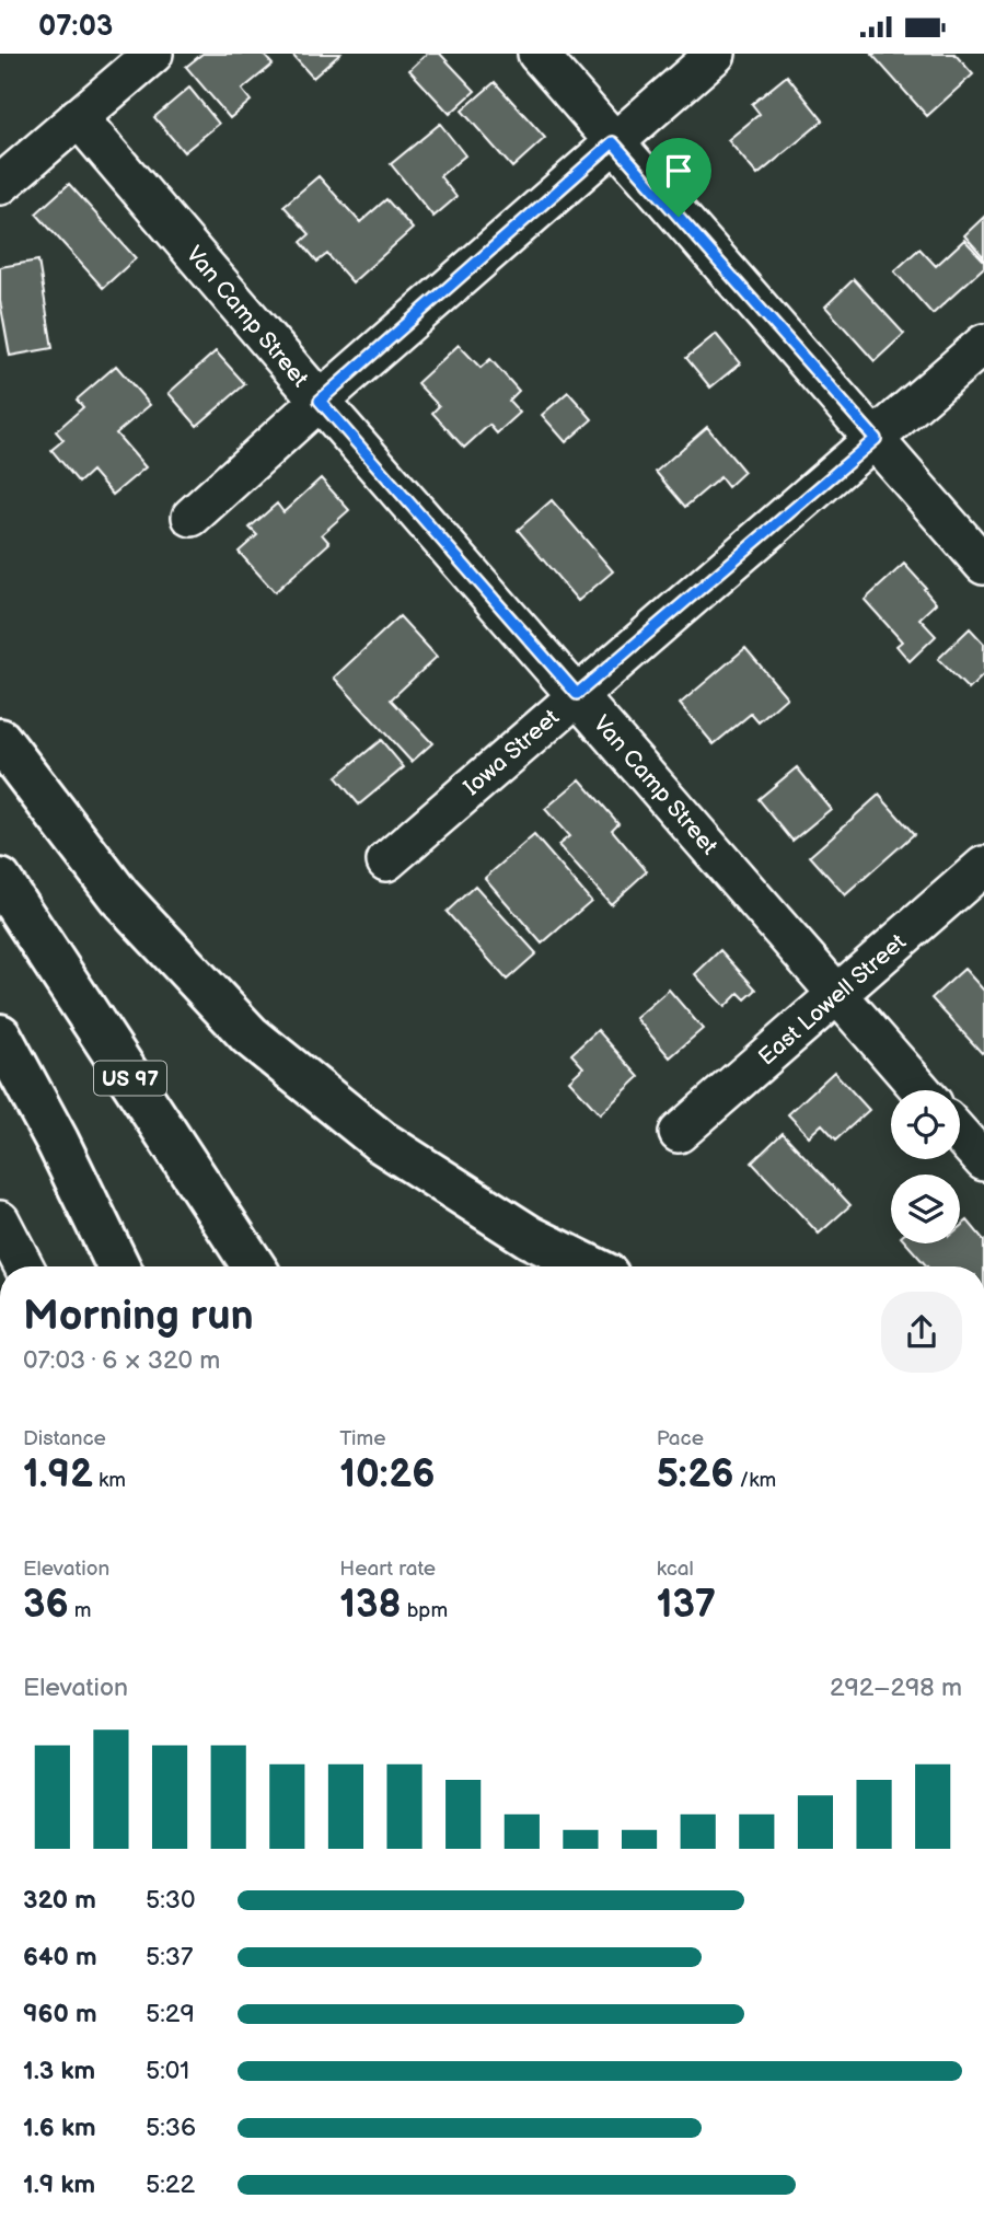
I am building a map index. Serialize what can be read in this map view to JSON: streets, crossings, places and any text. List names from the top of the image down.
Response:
{
  "streets": {
    "main road": ["US 97"],
    "street": ["Van Camp Street", "Iowa Street", "East Lowell Street"]
  },
  "crossings": [
    ["Van Camp Street", "Iowa Street"],
    ["Van Camp Street", "East Lowell Street"]
  ],
  "page": {
    "status": "07:03",
    "heading": ["Morning run", "07:03 · 6 × 320 m"],
    "stats": [
      ["Distance", "1.92 km"],
      ["Time", "10:26"],
      ["Pace", "5:26 /km"],
      ["Elevation", "36 m"],
      ["Heart rate", "138 bpm"],
      ["kcal", "137"]
    ],
    "chart": ["Elevation", "292–298 m"],
    "list": [
      {
        "name": "320 m",
        "note": "5:30"
      },
      {
        "name": "640 m",
        "note": "5:37"
      },
      {
        "name": "960 m",
        "note": "5:29"
      },
      {
        "name": "1.3 km",
        "note": "5:01"
      },
      {
        "name": "1.6 km",
        "note": "5:36"
      },
      {
        "name": "1.9 km",
        "note": "5:22"
      }
    ]
  }
}
